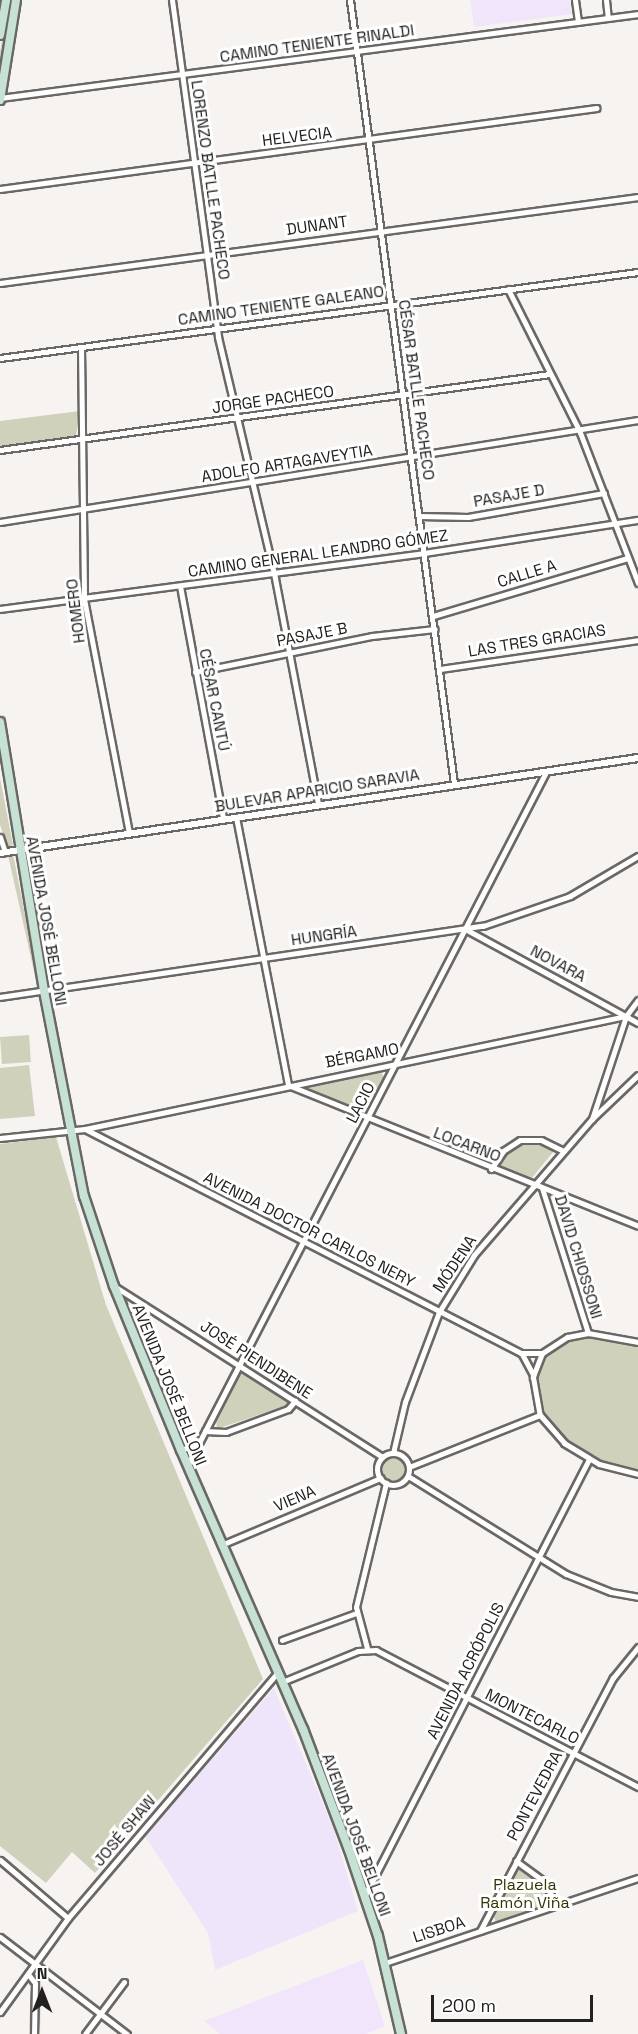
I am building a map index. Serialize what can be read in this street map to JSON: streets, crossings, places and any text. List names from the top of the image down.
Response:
{
  "streets": {
    "main road": ["AVENIDA JOSÉ BELLONI"],
    "street": [
      "CAMINO TENIENTE RINALDI",
      "HELVECIA",
      "LORENZO BATLLE PACHECO",
      "DUNANT",
      "CAMINO TENIENTE GALEANO",
      "CÉSAR BATLLE PACHECO",
      "JORGE PACHECO",
      "ADOLFO ARTAGAVEYTIA",
      "PASAJE D",
      "CAMINO GENERAL LEANDRO GÓMEZ",
      "CALLE A",
      "HOMERO",
      "PASAJE B",
      "LAS TRES GRACIAS",
      "CÉSAR CANTÚ",
      "BULEVAR APARICIO SARAVIA",
      "HUNGRÍA",
      "NOVARA",
      "BÉRGAMO",
      "LACIO",
      "LOCARNO",
      "AVENIDA DOCTOR CARLOS NERY",
      "DAVID CHIOSSONI",
      "MÓDENA",
      "JOSÉ PIENDIBENE",
      "VIENA",
      "AVENIDA ACRÓPOLIS",
      "MONTECARLO",
      "PONTEVEDRA",
      "JOSÉ SHAW",
      "LISBOA"
    ]
  },
  "crossings": [
    ["CAMINO TENIENTE RINALDI", "LORENZO BATLLE PACHECO"],
    ["CAMINO TENIENTE RINALDI", "CÉSAR BATLLE PACHECO"],
    ["HELVECIA", "LORENZO BATLLE PACHECO"],
    ["HELVECIA", "CÉSAR BATLLE PACHECO"],
    ["LORENZO BATLLE PACHECO", "DUNANT"],
    ["LORENZO BATLLE PACHECO", "CAMINO TENIENTE GALEANO"],
    ["LORENZO BATLLE PACHECO", "JORGE PACHECO"],
    ["LORENZO BATLLE PACHECO", "ADOLFO ARTAGAVEYTIA"],
    ["LORENZO BATLLE PACHECO", "CAMINO GENERAL LEANDRO GÓMEZ"],
    ["LORENZO BATLLE PACHECO", "PASAJE B"],
    ["LORENZO BATLLE PACHECO", "BULEVAR APARICIO SARAVIA"],
    ["DUNANT", "CÉSAR BATLLE PACHECO"],
    ["CAMINO TENIENTE GALEANO", "CÉSAR BATLLE PACHECO"],
    ["CAMINO TENIENTE GALEANO", "HOMERO"],
    ["CÉSAR BATLLE PACHECO", "JORGE PACHECO"],
    ["CÉSAR BATLLE PACHECO", "ADOLFO ARTAGAVEYTIA"],
    ["CÉSAR BATLLE PACHECO", "PASAJE D"],
    ["CÉSAR BATLLE PACHECO", "CAMINO GENERAL LEANDRO GÓMEZ"],
    ["CÉSAR BATLLE PACHECO", "CALLE A"],
    ["CÉSAR BATLLE PACHECO", "PASAJE B"],
    ["CÉSAR BATLLE PACHECO", "LAS TRES GRACIAS"],
    ["CÉSAR BATLLE PACHECO", "BULEVAR APARICIO SARAVIA"],
    ["JORGE PACHECO", "HOMERO"],
    ["ADOLFO ARTAGAVEYTIA", "HOMERO"],
    ["CAMINO GENERAL LEANDRO GÓMEZ", "HOMERO"],
    ["CAMINO GENERAL LEANDRO GÓMEZ", "CÉSAR CANTÚ"],
    ["HOMERO", "BULEVAR APARICIO SARAVIA"],
    ["PASAJE B", "CÉSAR CANTÚ"],
    ["CÉSAR CANTÚ", "BULEVAR APARICIO SARAVIA"],
    ["BULEVAR APARICIO SARAVIA", "AVENIDA JOSÉ BELLONI"],
    ["BULEVAR APARICIO SARAVIA", "LACIO"],
    ["AVENIDA JOSÉ BELLONI", "HUNGRÍA"],
    ["AVENIDA JOSÉ BELLONI", "BÉRGAMO"],
    ["AVENIDA JOSÉ BELLONI", "LACIO"],
    ["AVENIDA JOSÉ BELLONI", "JOSÉ PIENDIBENE"],
    ["AVENIDA JOSÉ BELLONI", "VIENA"],
    ["AVENIDA JOSÉ BELLONI", "AVENIDA ACRÓPOLIS"],
    ["AVENIDA JOSÉ BELLONI", "JOSÉ SHAW"],
    ["AVENIDA JOSÉ BELLONI", "LISBOA"],
    ["HUNGRÍA", "NOVARA"],
    ["HUNGRÍA", "LACIO"],
    ["NOVARA", "BÉRGAMO"],
    ["NOVARA", "LACIO"],
    ["NOVARA", "MÓDENA"],
    ["BÉRGAMO", "LACIO"],
    ["BÉRGAMO", "LOCARNO"],
    ["BÉRGAMO", "AVENIDA DOCTOR CARLOS NERY"],
    ["BÉRGAMO", "MÓDENA"],
    ["LACIO", "LOCARNO"],
    ["LACIO", "AVENIDA DOCTOR CARLOS NERY"],
    ["LACIO", "JOSÉ PIENDIBENE"],
    ["LOCARNO", "DAVID CHIOSSONI"],
    ["LOCARNO", "MÓDENA"],
    ["AVENIDA DOCTOR CARLOS NERY", "DAVID CHIOSSONI"],
    ["AVENIDA DOCTOR CARLOS NERY", "MÓDENA"],
    ["MÓDENA", "JOSÉ PIENDIBENE"],
    ["MÓDENA", "VIENA"],
    ["JOSÉ PIENDIBENE", "VIENA"],
    ["AVENIDA ACRÓPOLIS", "MONTECARLO"],
    ["MONTECARLO", "PONTEVEDRA"],
    ["PONTEVEDRA", "LISBOA"]
  ],
  "parks": ["Plazuela Ramón Viña"],
  "scale_bar": "200 m",
  "north": "top"
}
